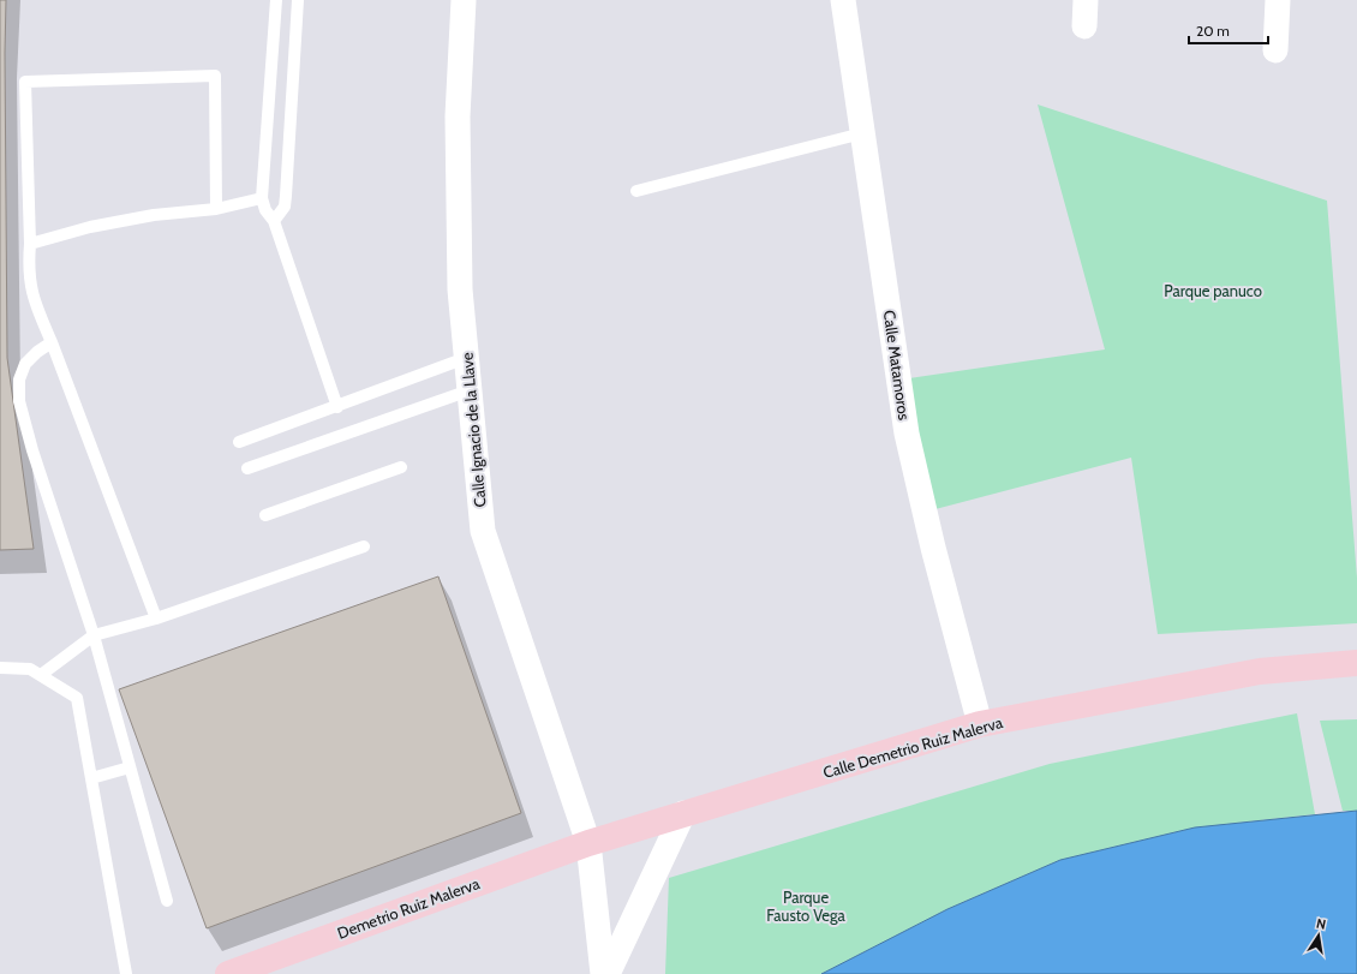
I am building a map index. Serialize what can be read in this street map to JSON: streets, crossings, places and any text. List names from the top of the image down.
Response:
{
  "streets": {
    "main road": ["Calle Demetrio Ruiz Malerva", "Demetrio Ruiz Malerva"],
    "street": ["Calle Matamoros", "Calle Ignacio de la Llave"]
  },
  "crossings": [
    ["Calle Matamoros", "Calle Demetrio Ruiz Malerva"],
    ["Calle Ignacio de la Llave", "Calle Demetrio Ruiz Malerva"],
    ["Calle Ignacio de la Llave", "Demetrio Ruiz Malerva"],
    ["Calle Demetrio Ruiz Malerva", "Demetrio Ruiz Malerva"]
  ],
  "parks": ["Parque panuco", "Parque Fausto Vega"],
  "scale_bar": "20 m",
  "north": "top"
}
